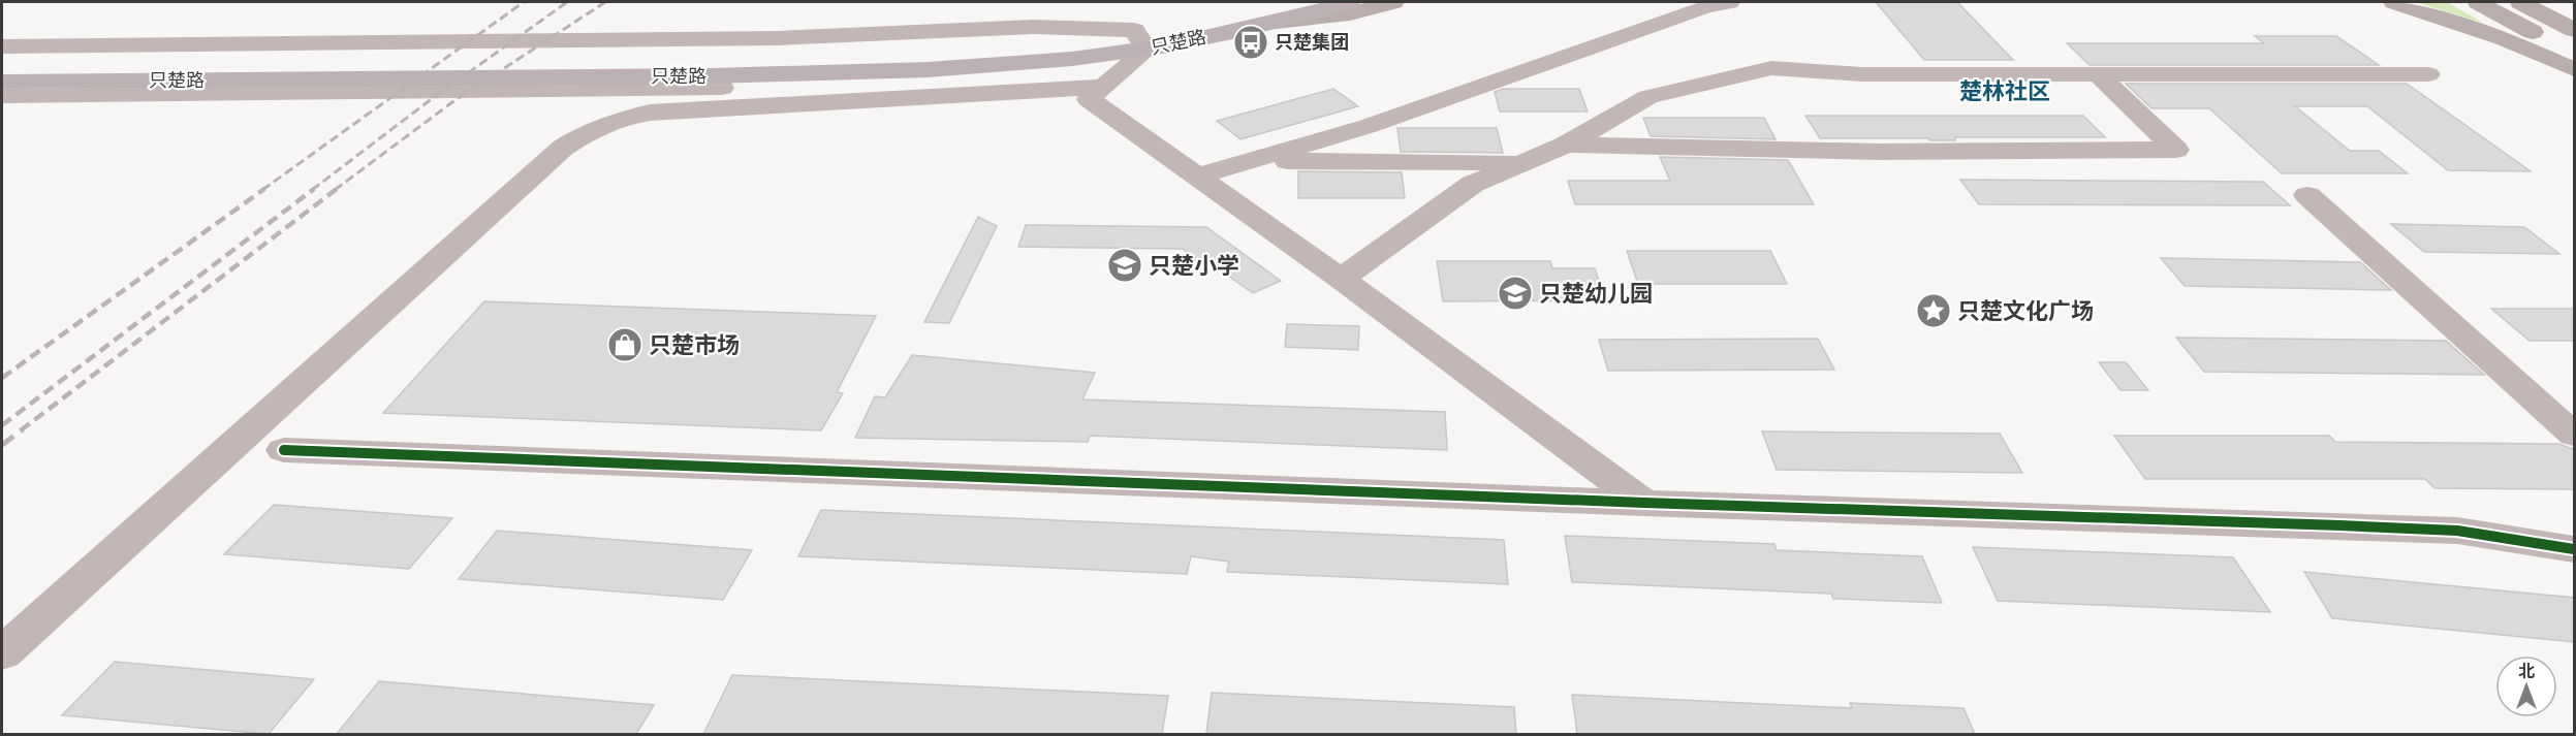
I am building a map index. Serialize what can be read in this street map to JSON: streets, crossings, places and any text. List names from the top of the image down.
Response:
{
  "streets": {
    "highway": ["只楚路"]
  },
  "districts": ["楚林社区"],
  "places": {
    "bus stop": ["只楚集团"],
    "school or university": ["只楚小学", "只楚幼儿园"],
    "place": ["只楚文化广场"],
    "shop": ["只楚市场"]
  },
  "north": "top"
}
